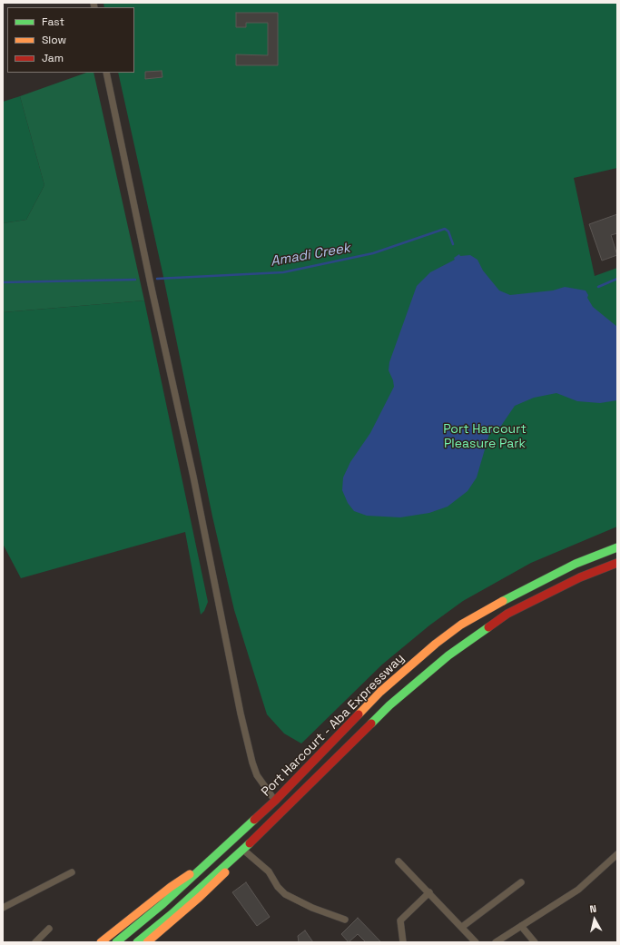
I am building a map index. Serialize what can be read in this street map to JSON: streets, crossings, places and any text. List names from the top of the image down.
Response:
{
  "streets": {
    "main road": ["Port Harcourt - Aba Expressway"]
  },
  "water": ["Amadi Creek"],
  "parks": ["Port Harcourt Pleasure Park"],
  "legend": ["Fast", "Slow", "Jam"],
  "north": "top"
}
